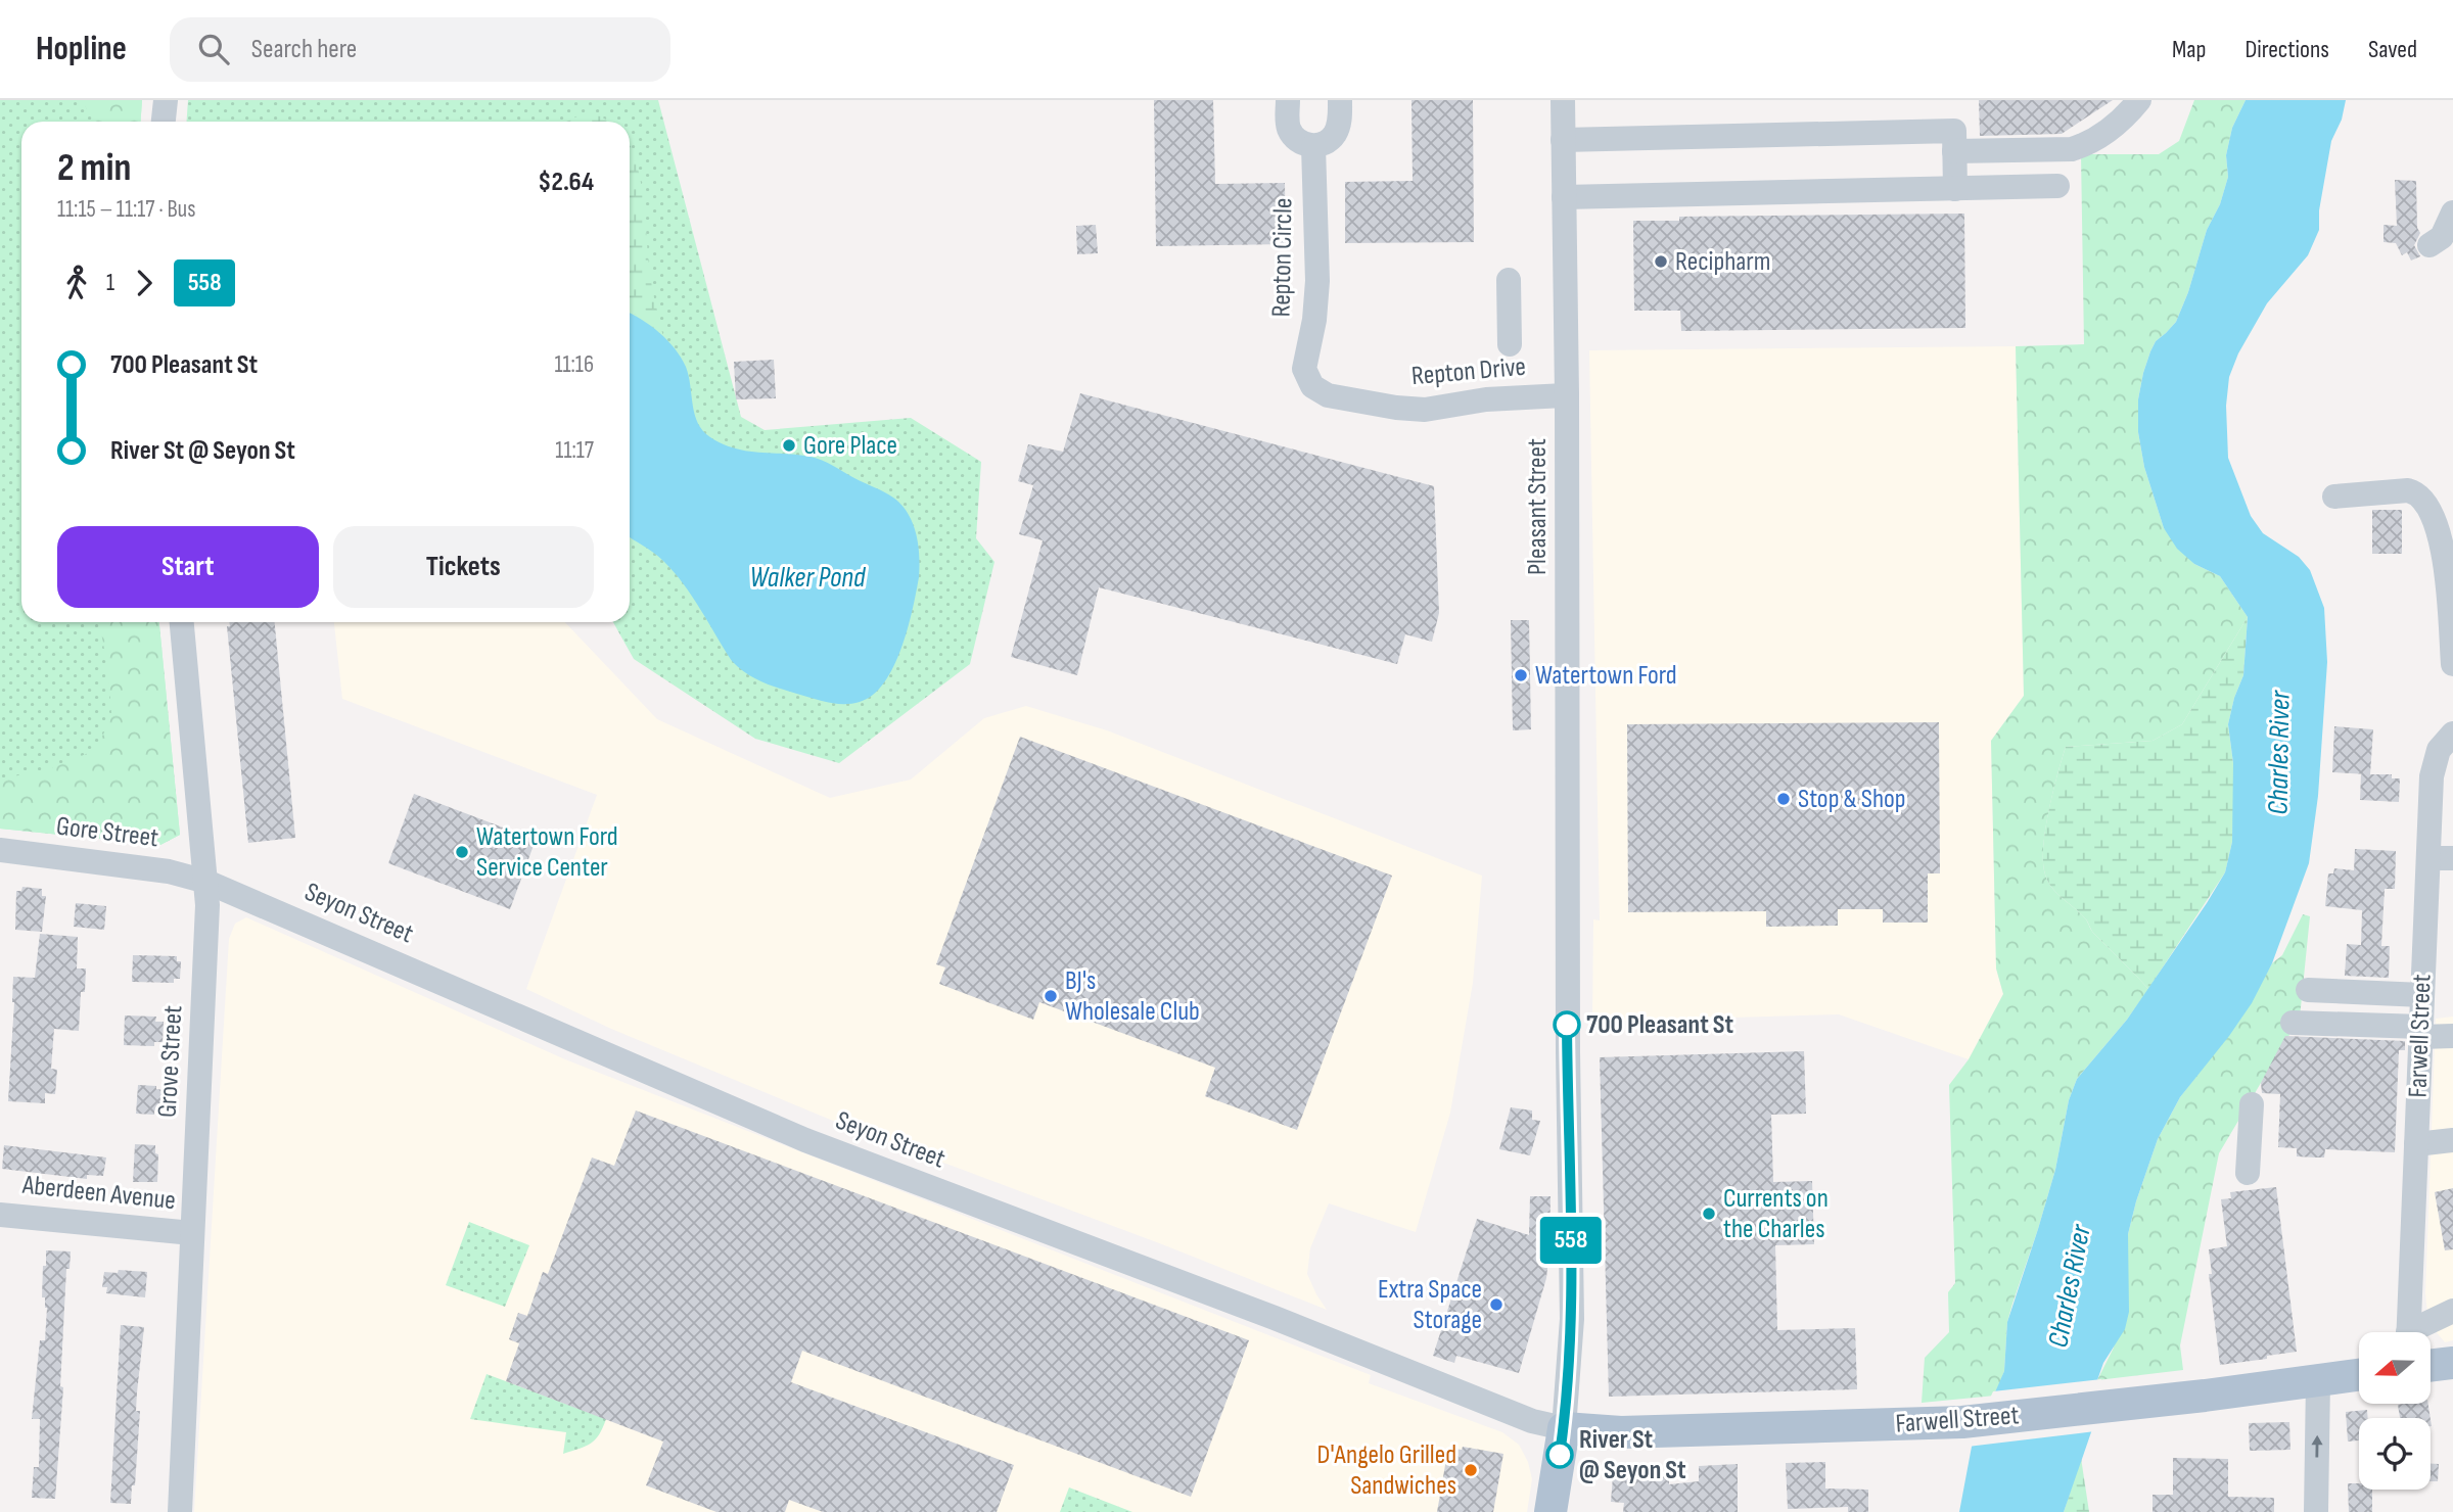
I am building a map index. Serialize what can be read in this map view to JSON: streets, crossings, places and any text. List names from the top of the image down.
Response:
{
  "streets": {
    "main road": ["Farwell Street"],
    "street": [
      "Repton Circle",
      "Repton Drive",
      "Pleasant Street",
      "Gore Street",
      "Seyon Street",
      "Grove Street",
      "Aberdeen Avenue"
    ]
  },
  "crossings": [
    ["Repton Circle", "Repton Drive"],
    ["Repton Drive", "Pleasant Street"],
    ["Pleasant Street", "Seyon Street"],
    ["Pleasant Street", "Farwell Street"],
    ["Gore Street", "Seyon Street"],
    ["Gore Street", "Grove Street"],
    ["Seyon Street", "Farwell Street"],
    ["Seyon Street", "Grove Street"],
    ["Grove Street", "Aberdeen Avenue"]
  ],
  "water": ["Walker Pond", "Charles River"],
  "places": [
    "Recipharm",
    "Gore Place",
    "Watertown Ford",
    "Stop & Shop",
    "Watertown Ford Service Center",
    "BJ's Wholesale Club",
    "700 Pleasant St",
    "Currents on the Charles",
    "Extra Space Storage",
    "River St @ Seyon St",
    "D'Angelo Grilled Sandwiches"
  ],
  "lines": ["bus line 558"],
  "north": "left",
  "page": {
    "header": "Hopline",
    "search": "Search here",
    "nav": ["Map", "Directions", "Saved"],
    "on_map": "558",
    "heading": ["2 min", "11:15 – 11:17 · Bus", "$2.64"],
    "legs": ["1", "558"],
    "list": [
      {
        "name": "700 Pleasant St",
        "value": "11:16"
      },
      {
        "name": "River St @ Seyon St",
        "value": "11:17"
      }
    ],
    "buttons": ["Start", "Tickets"]
  }
}
